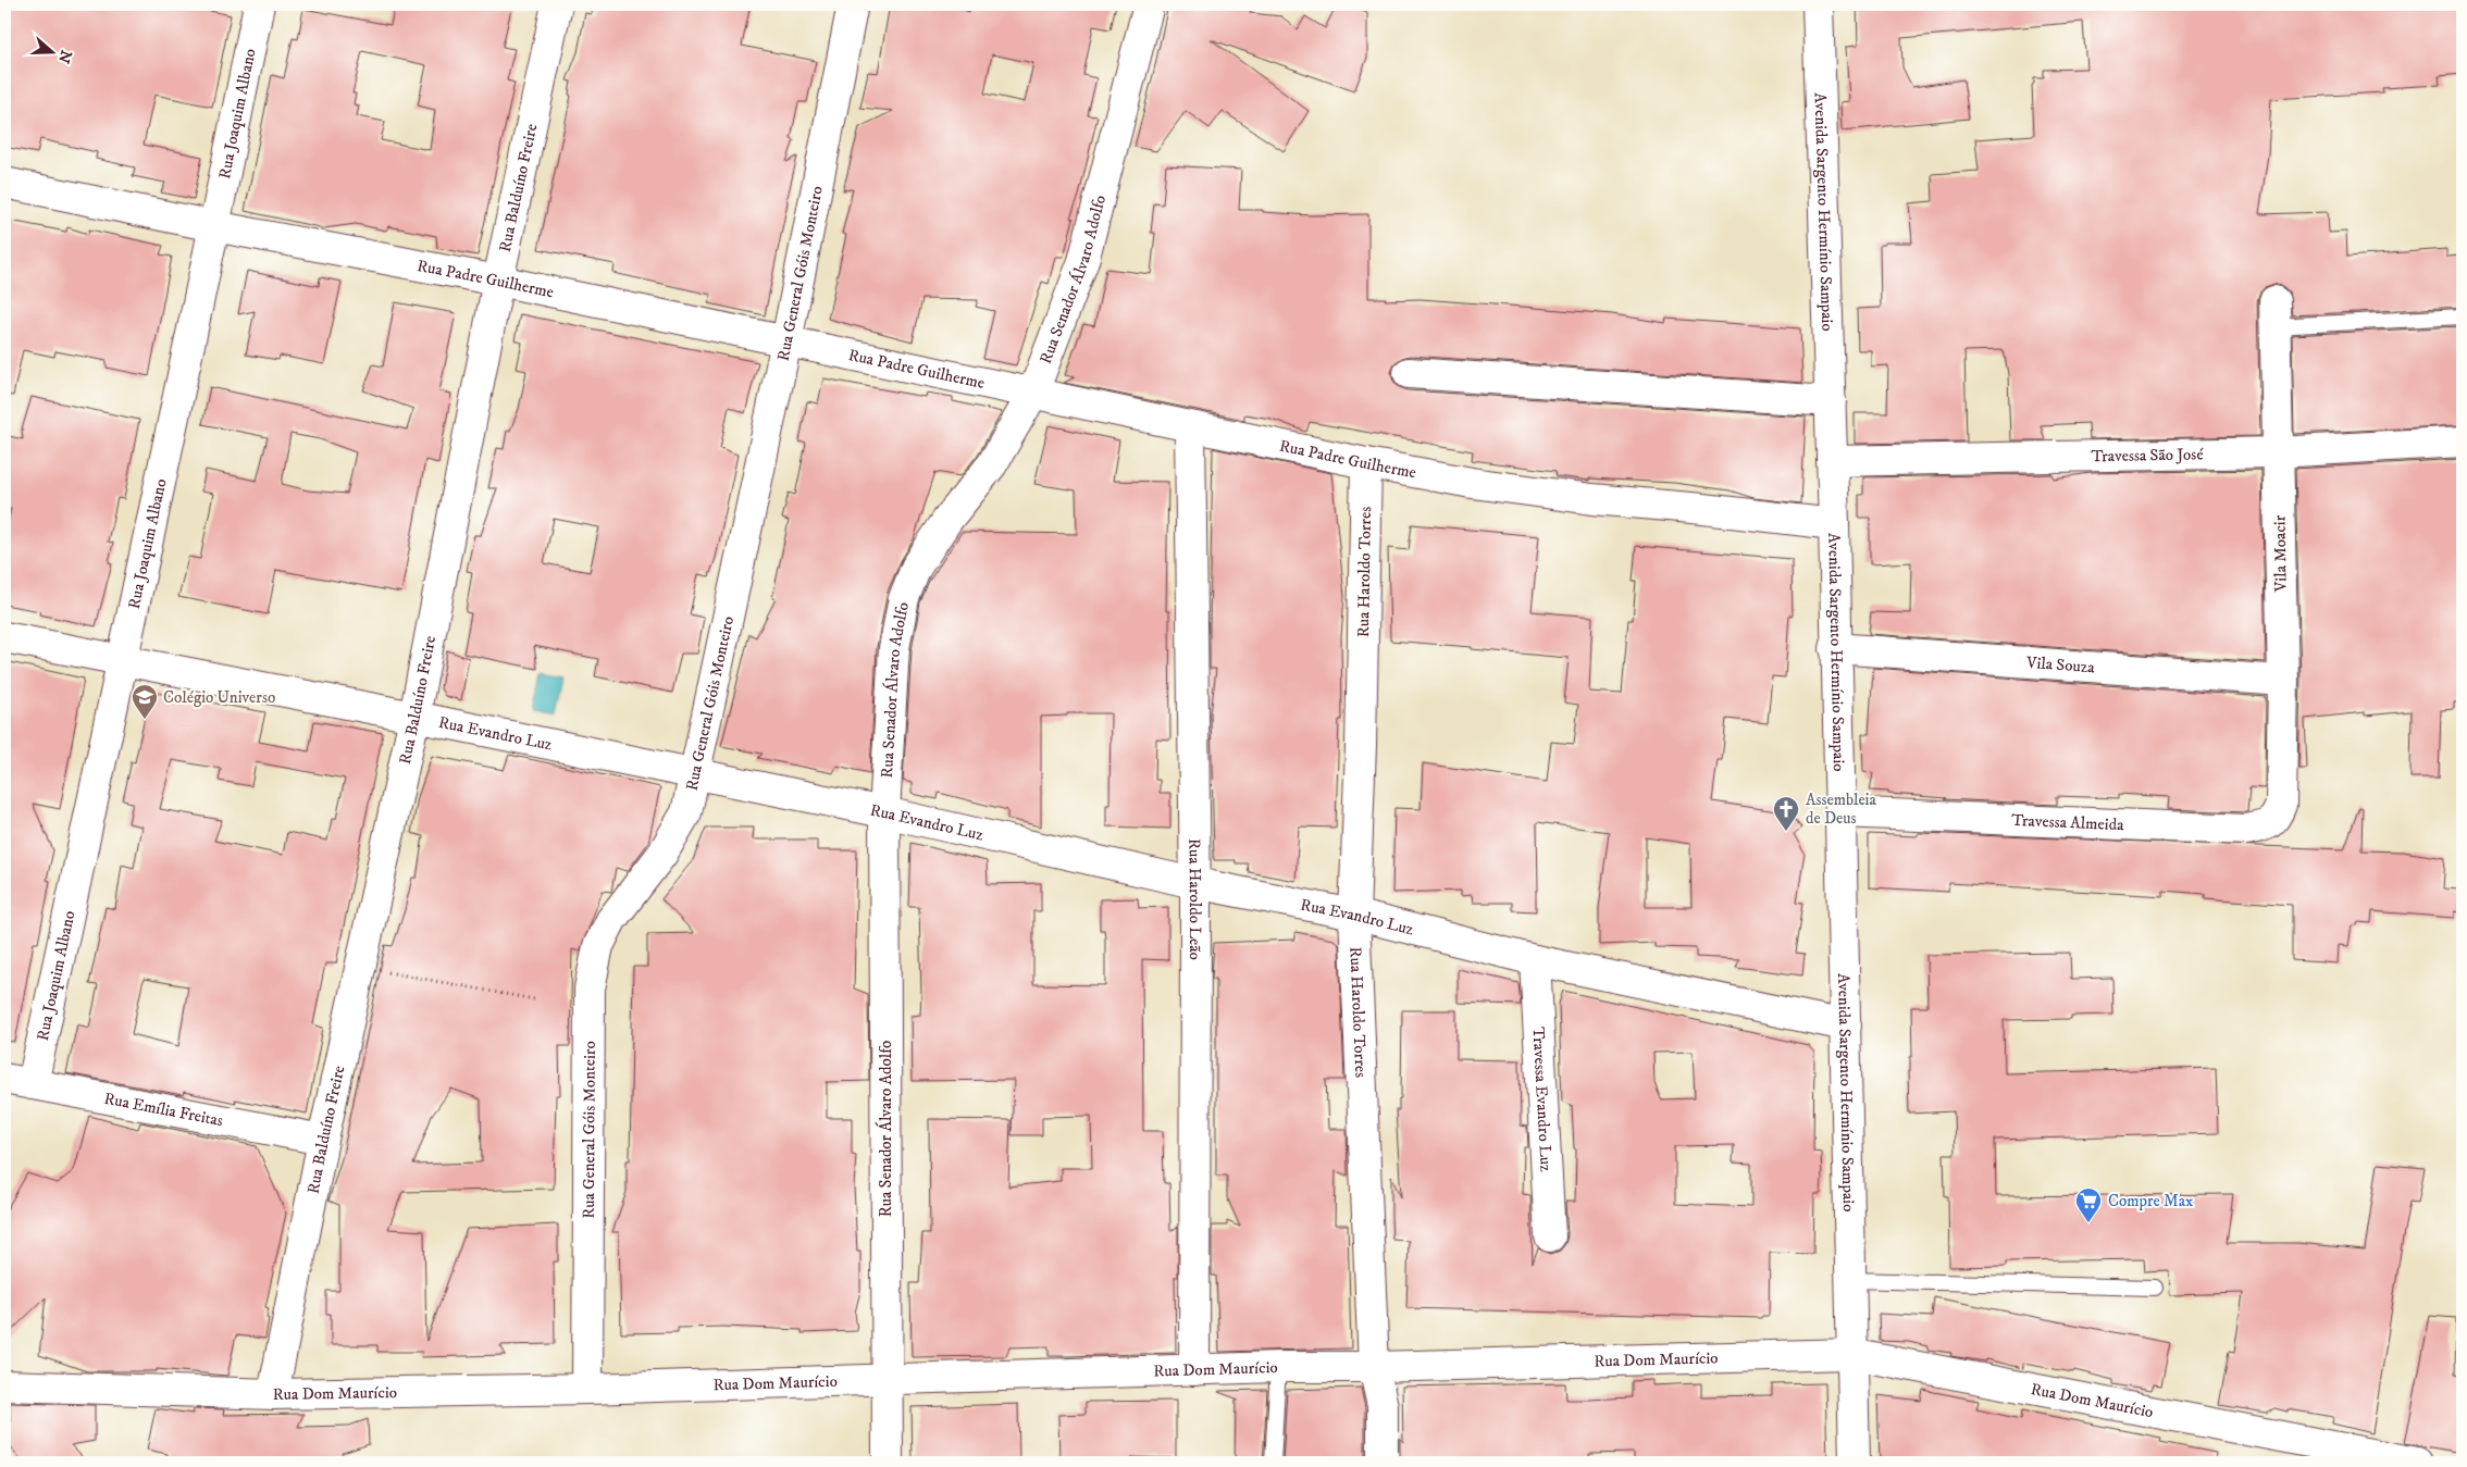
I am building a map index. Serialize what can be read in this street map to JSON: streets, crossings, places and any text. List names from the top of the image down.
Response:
{
  "streets": {
    "street": [
      "Rua Joaquim Albano",
      "Rua Balduíno Freire",
      "Avenida Sargento Hermínio Sampaio",
      "Rua General Góis Monteiro",
      "Rua Padre Guilherme",
      "Rua Senador Álvaro Adolfo",
      "Travessa São José",
      "Vila Moacir",
      "Rua Haroldo Torres",
      "Vila Souza",
      "Rua Evandro Luz",
      "Travessa Almeida",
      "Rua Haroldo Leão",
      "Travessa Evandro Luz",
      "Rua Emília Freitas",
      "Rua Dom Maurício"
    ]
  },
  "crossings": [
    ["Rua Joaquim Albano", "Rua Padre Guilherme"],
    ["Rua Joaquim Albano", "Rua Evandro Luz"],
    ["Rua Joaquim Albano", "Rua Emília Freitas"],
    ["Rua Balduíno Freire", "Rua Padre Guilherme"],
    ["Rua Balduíno Freire", "Rua Evandro Luz"],
    ["Rua Balduíno Freire", "Rua Emília Freitas"],
    ["Rua Balduíno Freire", "Rua Dom Maurício"],
    ["Avenida Sargento Hermínio Sampaio", "Rua Padre Guilherme"],
    ["Avenida Sargento Hermínio Sampaio", "Travessa São José"],
    ["Avenida Sargento Hermínio Sampaio", "Vila Souza"],
    ["Avenida Sargento Hermínio Sampaio", "Rua Evandro Luz"],
    ["Avenida Sargento Hermínio Sampaio", "Travessa Almeida"],
    ["Avenida Sargento Hermínio Sampaio", "Rua Dom Maurício"],
    ["Rua General Góis Monteiro", "Rua Padre Guilherme"],
    ["Rua General Góis Monteiro", "Rua Evandro Luz"],
    ["Rua General Góis Monteiro", "Rua Dom Maurício"],
    ["Rua Padre Guilherme", "Rua Senador Álvaro Adolfo"],
    ["Rua Padre Guilherme", "Rua Haroldo Torres"],
    ["Rua Padre Guilherme", "Rua Haroldo Leão"],
    ["Rua Senador Álvaro Adolfo", "Rua Evandro Luz"],
    ["Rua Senador Álvaro Adolfo", "Rua Dom Maurício"],
    ["Travessa São José", "Vila Moacir"],
    ["Vila Moacir", "Vila Souza"],
    ["Vila Moacir", "Travessa Almeida"],
    ["Rua Haroldo Torres", "Rua Evandro Luz"],
    ["Rua Haroldo Torres", "Rua Dom Maurício"],
    ["Rua Evandro Luz", "Rua Haroldo Leão"],
    ["Rua Evandro Luz", "Travessa Evandro Luz"],
    ["Rua Haroldo Leão", "Rua Dom Maurício"]
  ],
  "places": {
    "school or university": ["Colégio Universo"],
    "church": ["Assembleia de Deus"],
    "supermarket": ["Compre Max"]
  },
  "north": "right"
}
